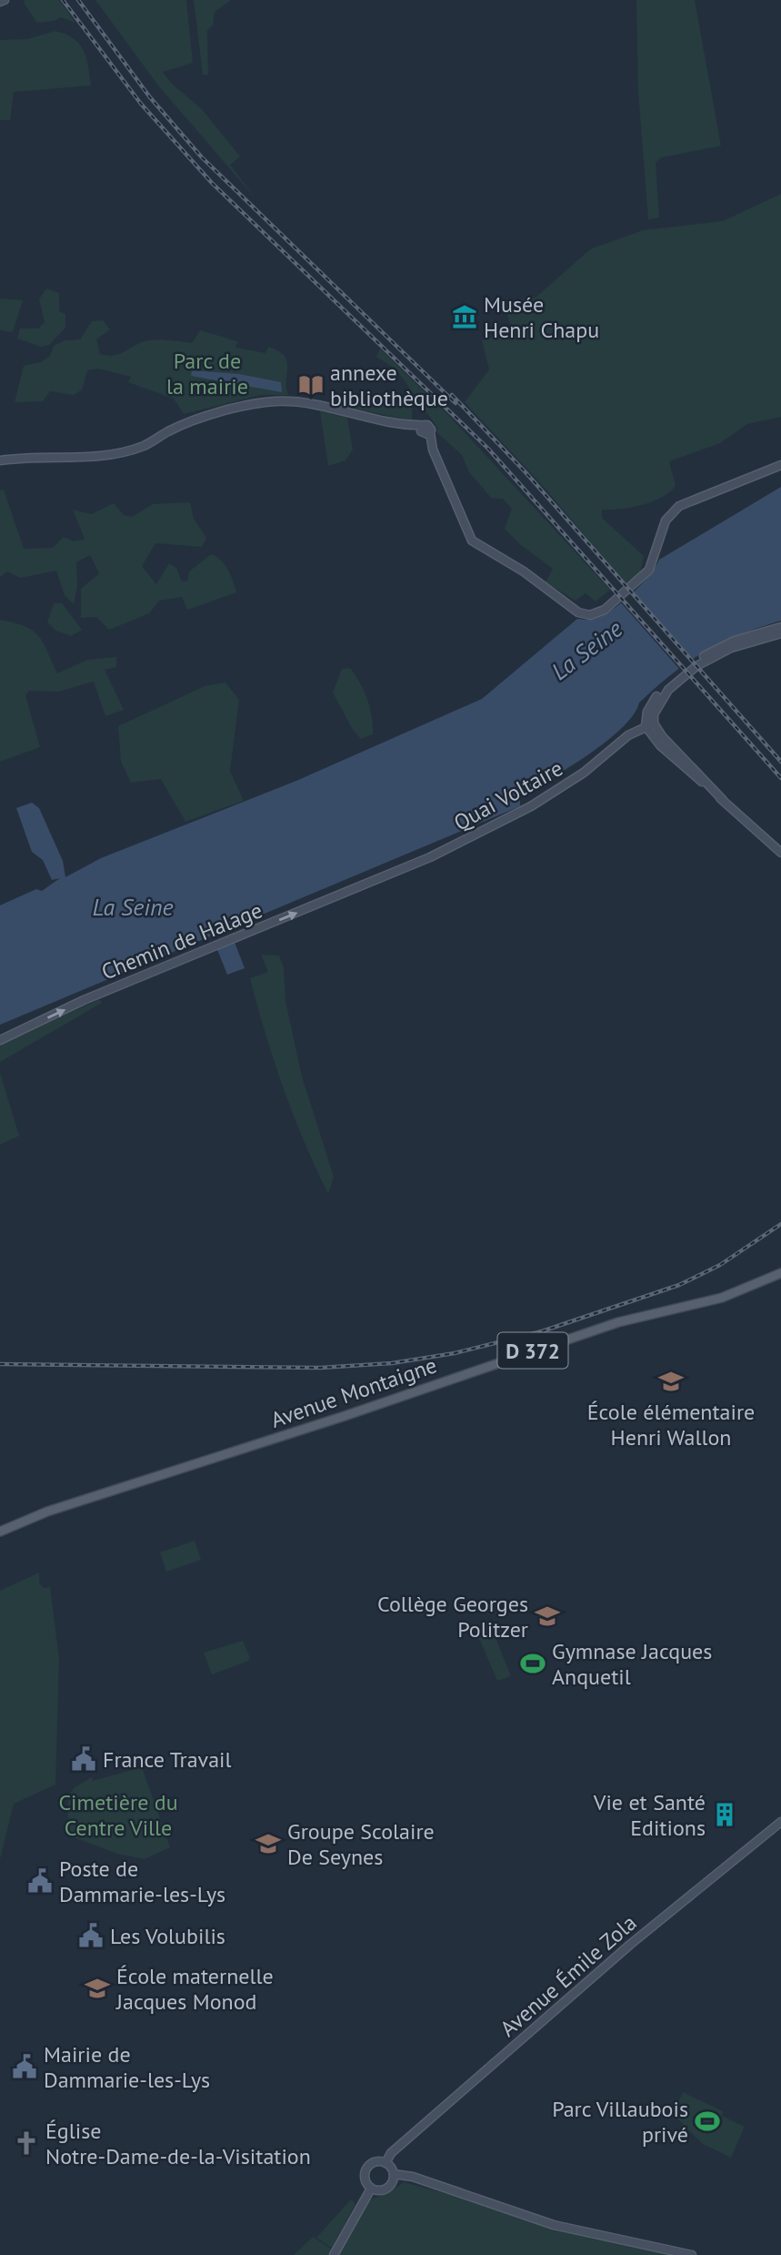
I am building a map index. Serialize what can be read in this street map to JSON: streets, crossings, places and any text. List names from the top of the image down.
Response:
{
  "streets": {
    "main road": ["D 372", "Avenue Montaigne"],
    "street": ["Quai Voltaire", "Chemin de Halage", "Avenue Émile Zola"]
  },
  "crossings": [
    ["Quai Voltaire", "Chemin de Halage"]
  ],
  "one_way": ["Chemin de Halage"],
  "water": ["La Seine"],
  "parks": ["Parc de la mairie", "Cimetière du Centre Ville"],
  "places": {
    "museum": ["Musée Henri Chapu"],
    "library": ["annexe bibliothèque"],
    "school or university": [
      "École élémentaire Henri Wallon",
      "Collège Georges Politzer",
      "Groupe Scolaire De Seynes",
      "École maternelle Jacques Monod"
    ],
    "sports": ["Gymnase Jacques Anquetil", "Parc Villaubois privé"],
    "public building": [
      "France Travail",
      "Poste de Dammarie-les-Lys",
      "Les Volubilis",
      "Mairie de Dammarie-les-Lys"
    ],
    "building": ["Vie et Santé Editions"],
    "church": ["Église Notre-Dame-de-la-Visitation"]
  }
}
